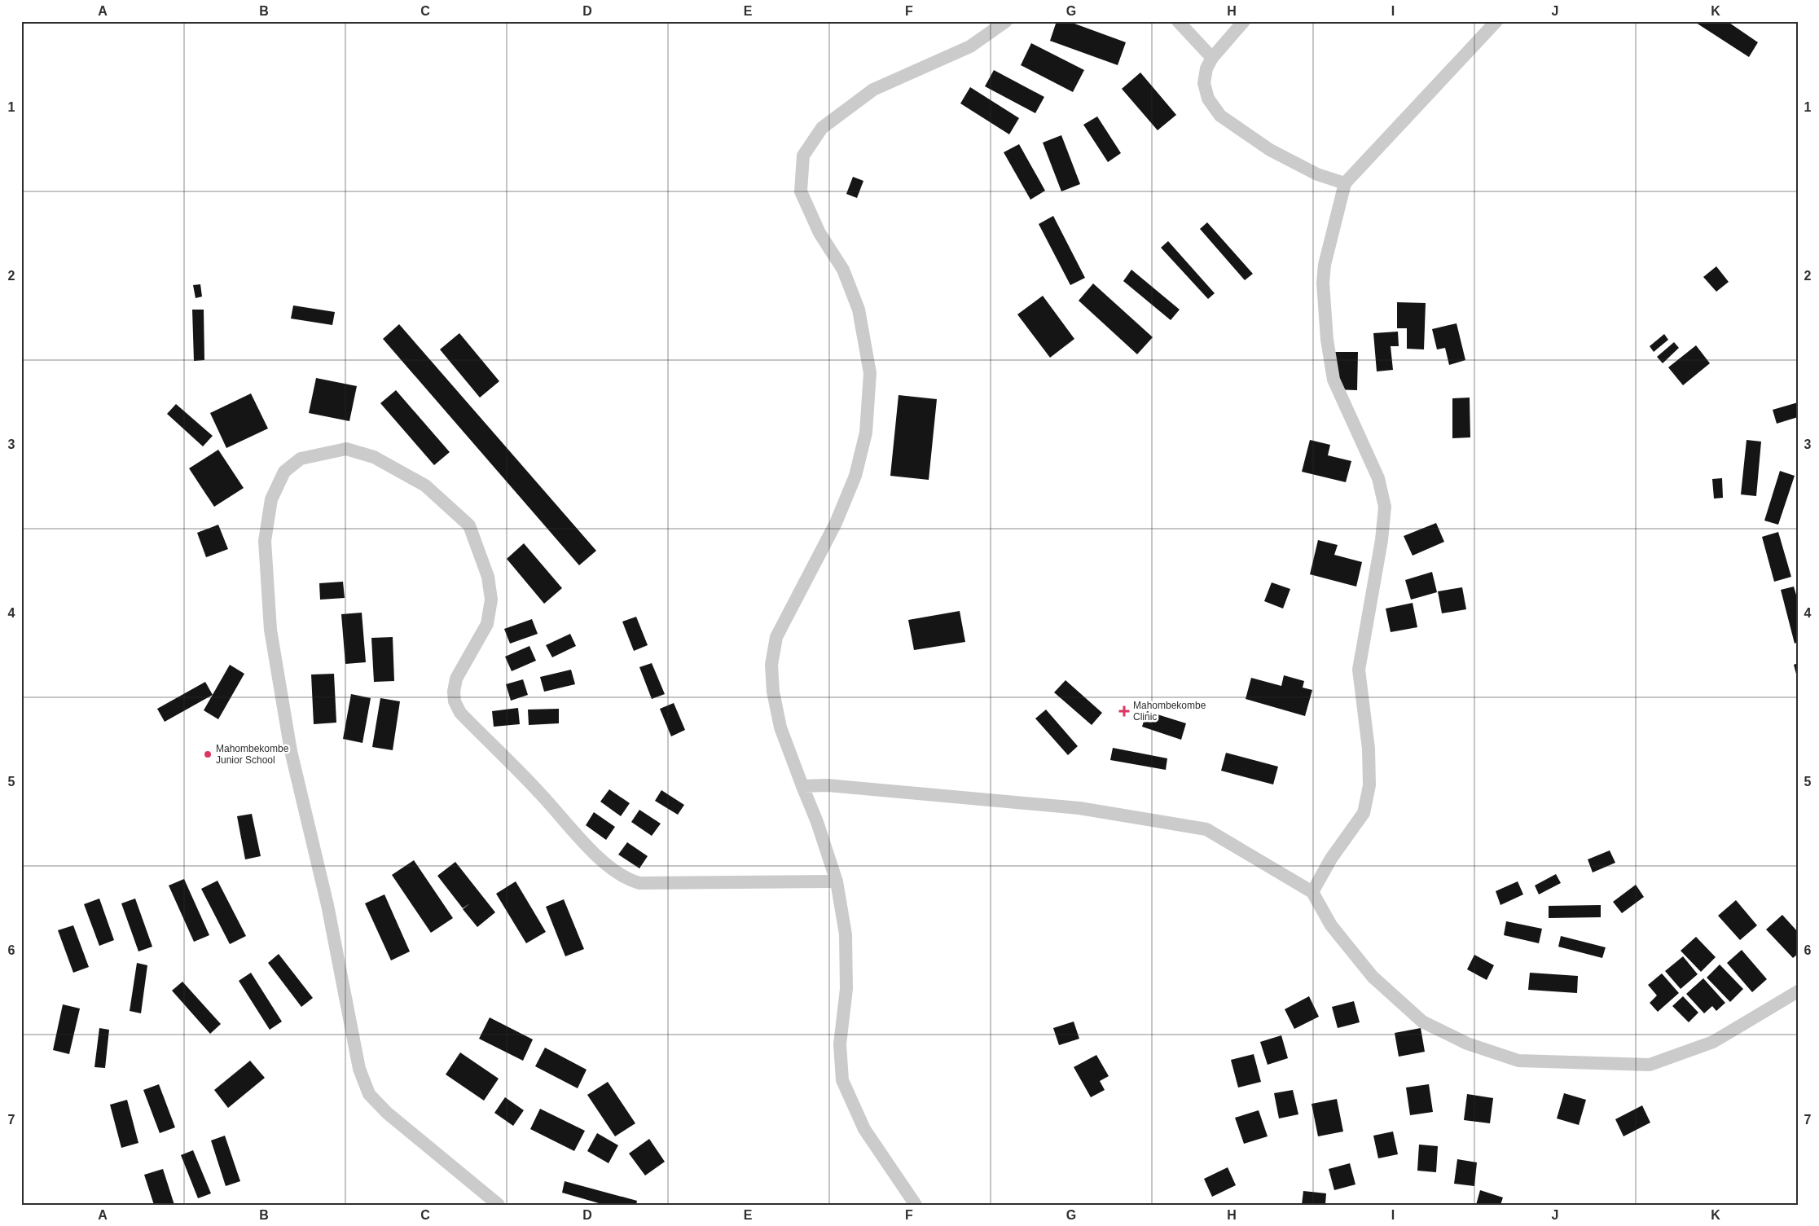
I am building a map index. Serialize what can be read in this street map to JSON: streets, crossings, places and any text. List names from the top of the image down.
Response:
{
  "places": {
    "health": ["Mahombekombe Clinic"],
    "other": ["Mahombekombe Junior School"]
  },
  "grid": {
    "columns": [
      "A",
      "B",
      "C",
      "D",
      "E",
      "F",
      "G",
      "H",
      "I",
      "J",
      "K"
    ],
    "rows": [
      "1",
      "2",
      "3",
      "4",
      "5",
      "6",
      "7"
    ]
  }
}
